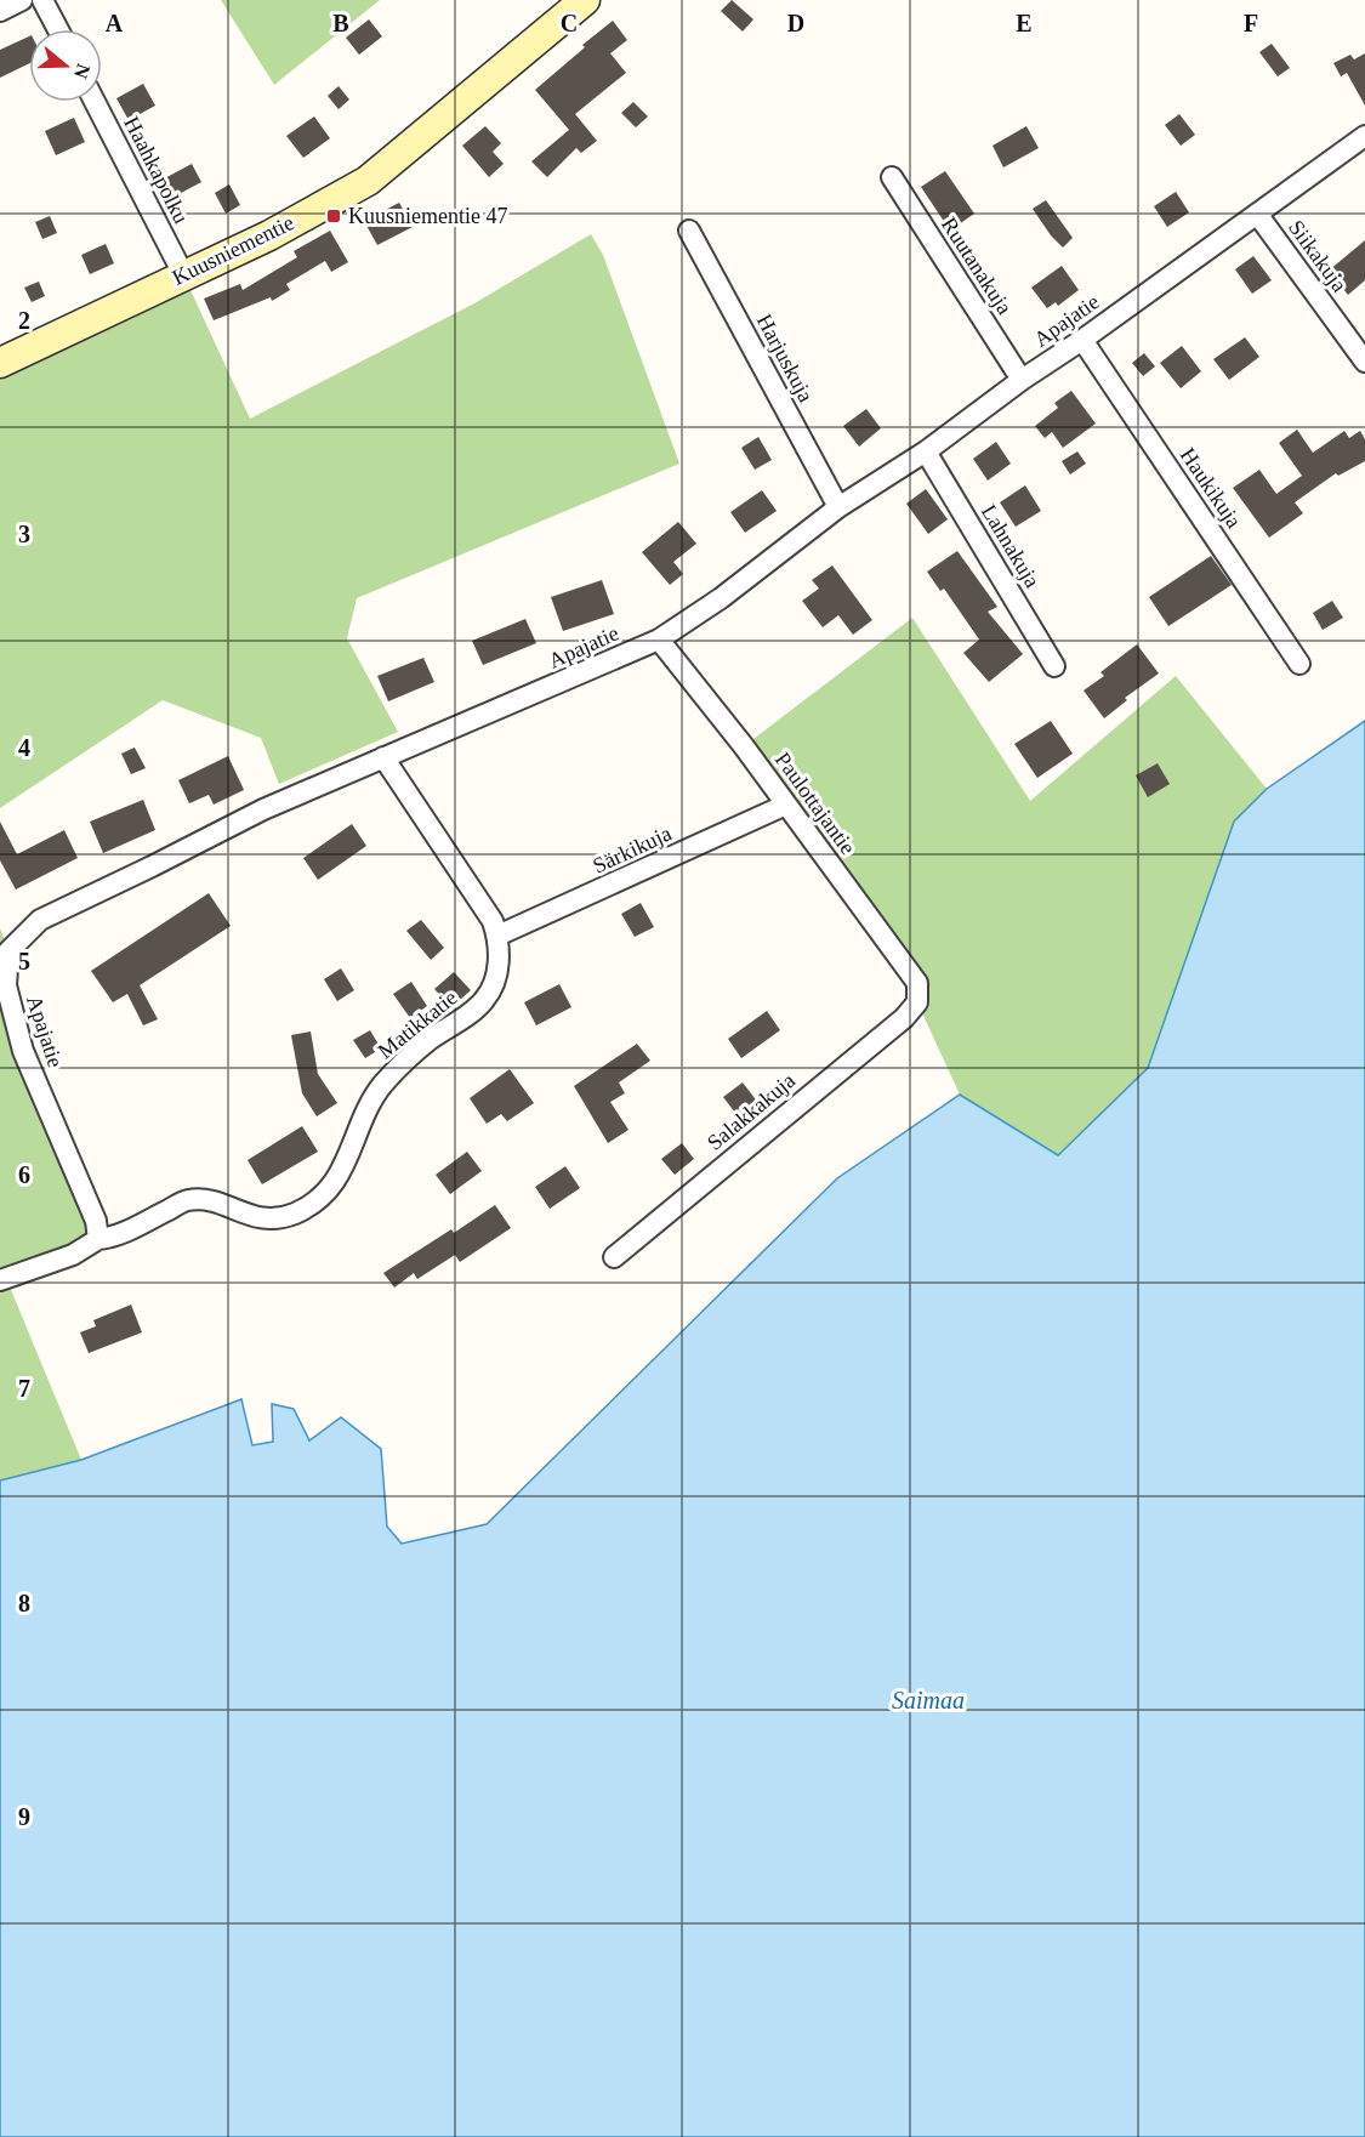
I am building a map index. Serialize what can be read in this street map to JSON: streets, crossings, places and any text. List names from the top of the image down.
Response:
{
  "streets": {
    "street": [
      "Haahkapolku",
      "Kuusniementie",
      "Siikakuja",
      "Ruutanakuja",
      "Apajatie",
      "Harjuskuja",
      "Haukikuja",
      "Lahnakuja",
      "Paulottajantie",
      "Särkikuja",
      "Matikkatie",
      "Salakkakuja"
    ]
  },
  "crossings": [
    ["Haahkapolku", "Kuusniementie"],
    ["Siikakuja", "Apajatie"],
    ["Ruutanakuja", "Apajatie"],
    ["Apajatie", "Harjuskuja"],
    ["Apajatie", "Haukikuja"],
    ["Apajatie", "Lahnakuja"],
    ["Apajatie", "Paulottajantie"],
    ["Apajatie", "Matikkatie"],
    ["Paulottajantie", "Särkikuja"],
    ["Paulottajantie", "Salakkakuja"],
    ["Särkikuja", "Matikkatie"]
  ],
  "water": ["Saimaa"],
  "places": {
    "transit": ["Kuusniementie 47"]
  },
  "north": "right",
  "grid": {
    "columns": [
      "A",
      "B",
      "C",
      "D",
      "E",
      "F"
    ],
    "rows": [
      "2",
      "3",
      "4",
      "5",
      "6",
      "7",
      "8",
      "9"
    ]
  }
}
